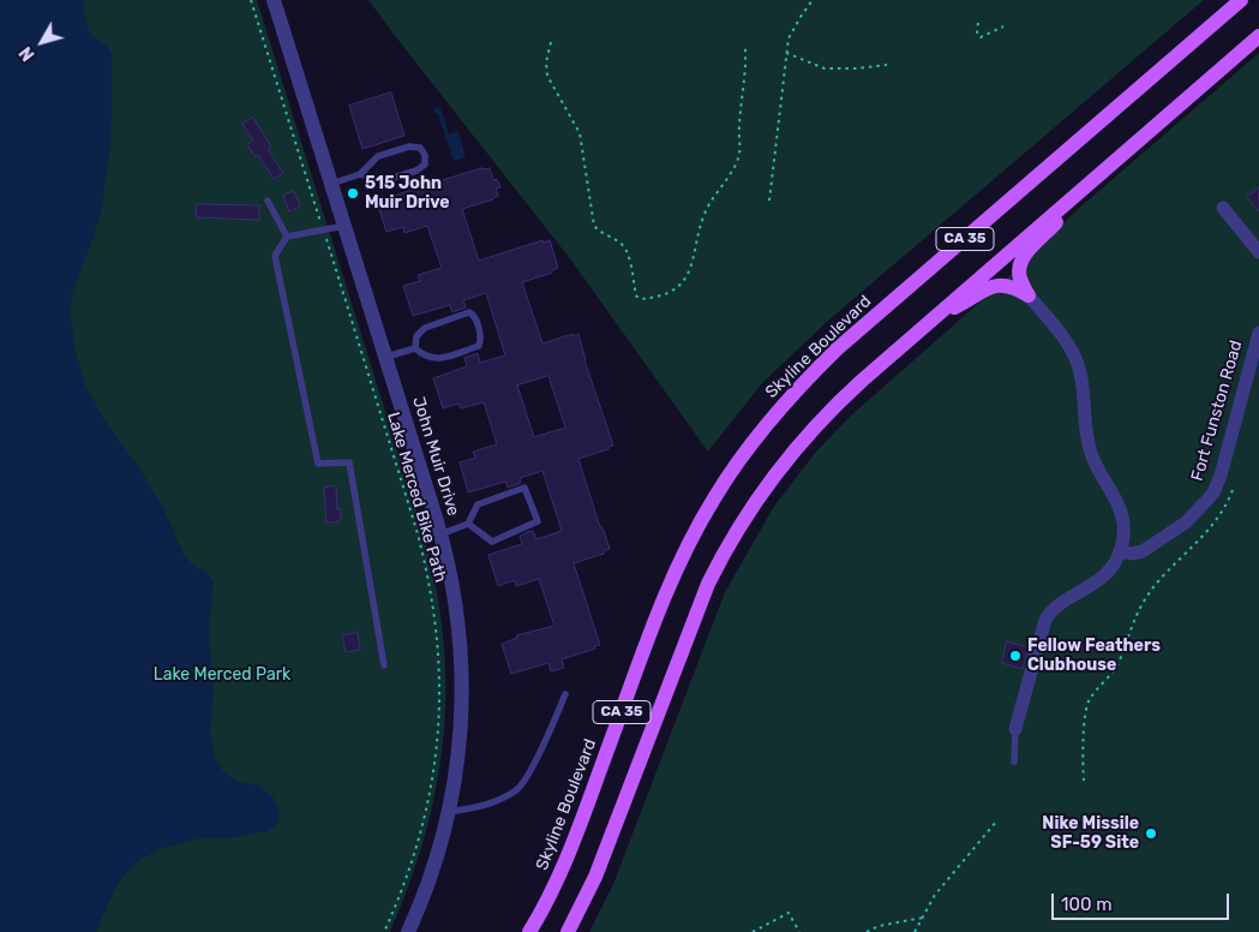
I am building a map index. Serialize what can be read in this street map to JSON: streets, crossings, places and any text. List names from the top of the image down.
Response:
{
  "streets": {
    "main road": ["CA 35", "Skyline Boulevard"],
    "street": ["Fort Funston Road", "John Muir Drive"],
    "path": ["Lake Merced Bike Path"]
  },
  "parks": ["Lake Merced Park"],
  "places": ["515 John Muir Drive", "Fellow Feathers Clubhouse", "Nike Missile SF-59 Site"],
  "scale_bar": "100 m",
  "north": "bottom left"
}
